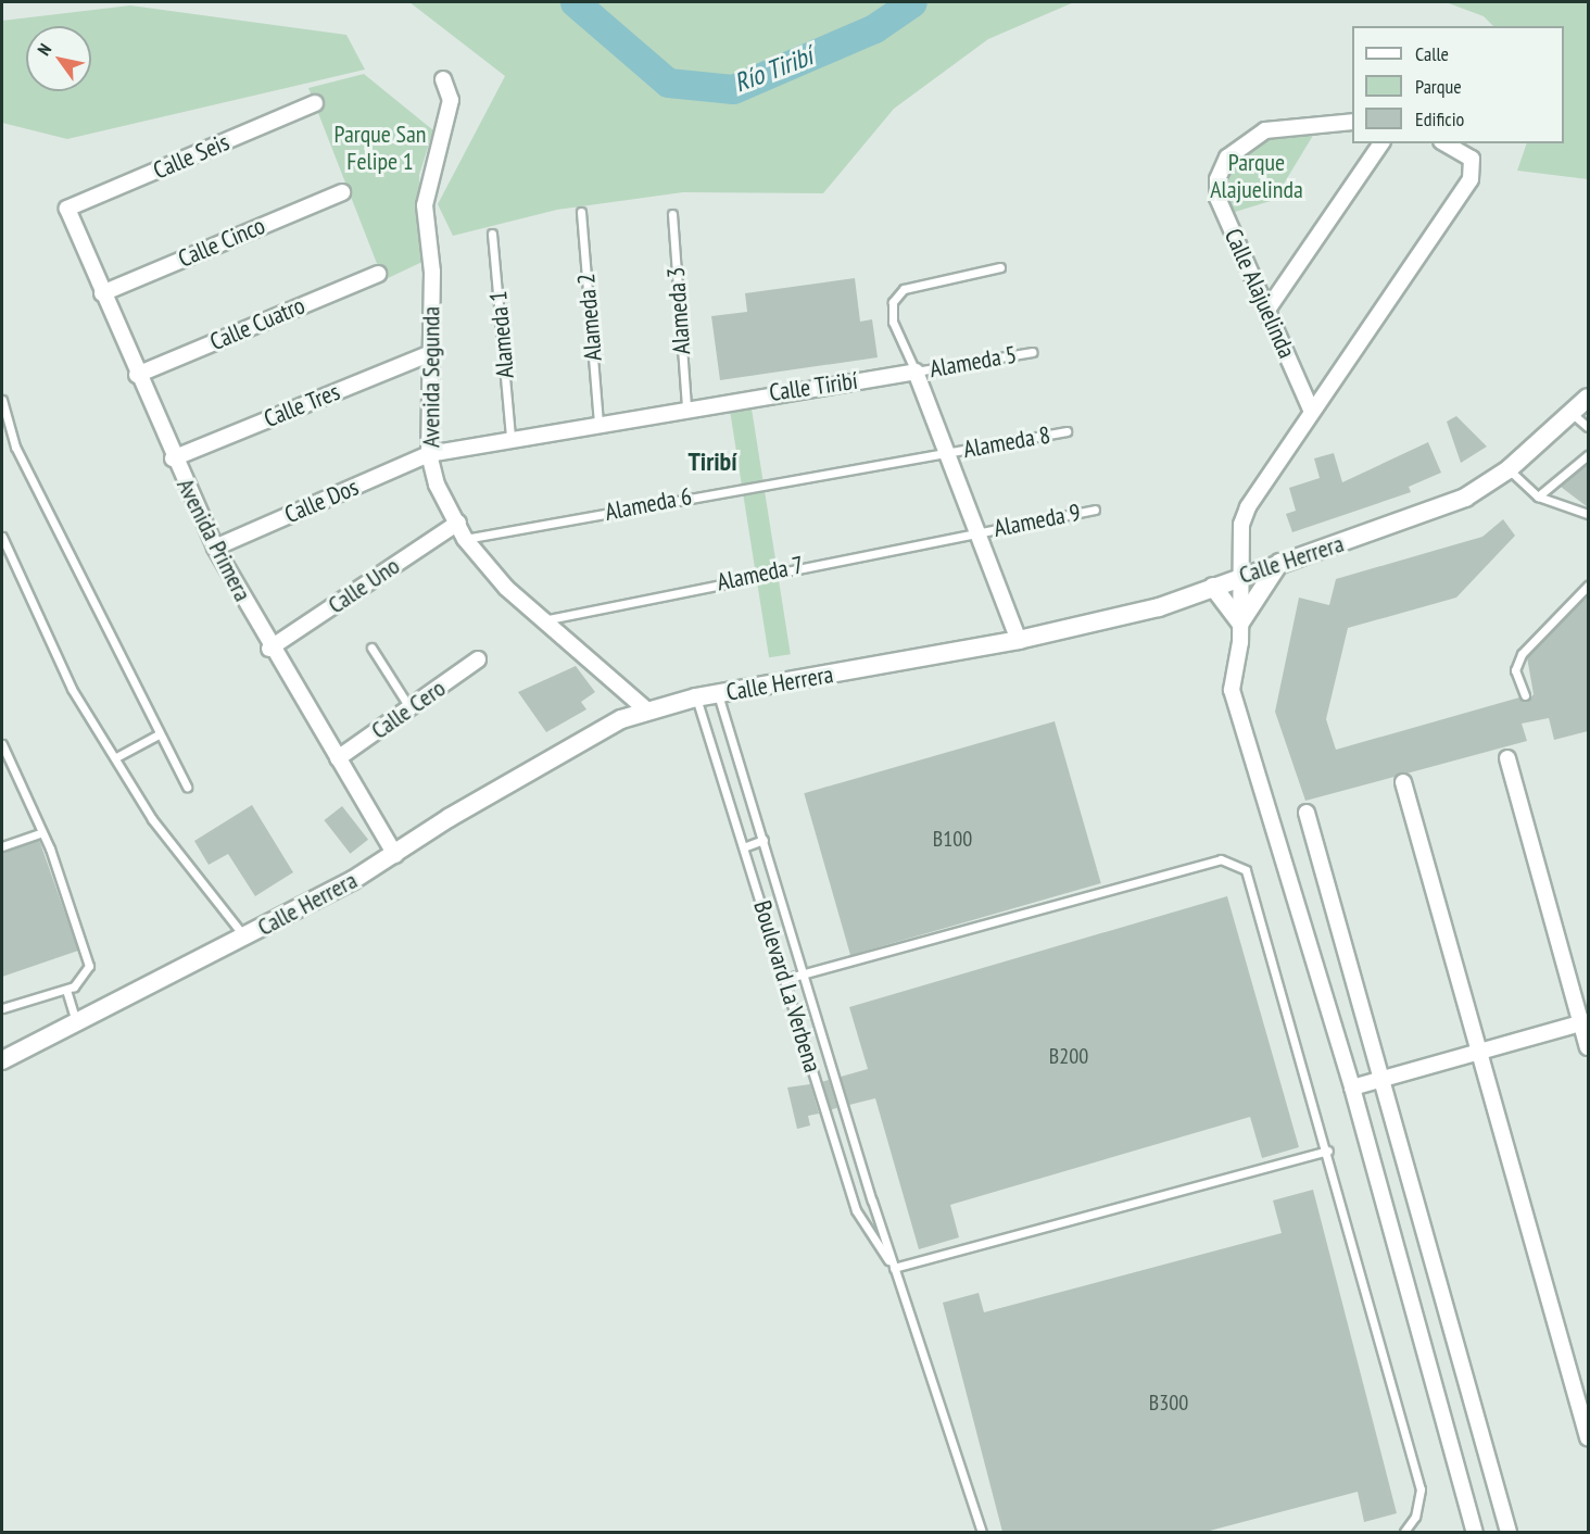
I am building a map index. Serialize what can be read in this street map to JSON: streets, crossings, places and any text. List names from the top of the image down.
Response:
{
  "streets": {
    "street": [
      "Calle Seis",
      "Calle Cinco",
      "Calle Alajuelinda",
      "Calle Cuatro",
      "Avenida Segunda",
      "Calle Tiribí",
      "Calle Tres",
      "Calle Dos",
      "Avenida Primera",
      "Calle Herrera",
      "Calle Uno",
      "Calle Cero"
    ],
    "lane": [
      "Alameda 3",
      "Alameda 2",
      "Alameda 1",
      "Alameda 5",
      "Alameda 8",
      "Alameda 6",
      "Alameda 9",
      "Alameda 7",
      "Boulevard La Verbena"
    ]
  },
  "crossings": [
    ["Calle Seis", "Avenida Primera"],
    ["Calle Cinco", "Avenida Primera"],
    ["Alameda 3", "Calle Tiribí"],
    ["Alameda 2", "Calle Tiribí"],
    ["Calle Cuatro", "Avenida Primera"],
    ["Alameda 1", "Calle Tiribí"],
    ["Alameda 5", "Calle Tiribí"],
    ["Avenida Segunda", "Calle Tiribí"],
    ["Avenida Segunda", "Calle Tres"],
    ["Avenida Segunda", "Calle Dos"],
    ["Avenida Segunda", "Alameda 6"],
    ["Avenida Segunda", "Calle Herrera"],
    ["Avenida Segunda", "Alameda 7"],
    ["Avenida Segunda", "Calle Uno"],
    ["Calle Tiribí", "Calle Dos"],
    ["Calle Tres", "Avenida Primera"],
    ["Alameda 8", "Alameda 6"],
    ["Calle Dos", "Avenida Primera"],
    ["Alameda 9", "Alameda 7"],
    ["Avenida Primera", "Calle Herrera"],
    ["Avenida Primera", "Calle Uno"],
    ["Avenida Primera", "Calle Cero"],
    ["Calle Herrera", "Boulevard La Verbena"]
  ],
  "districts": ["Tiribí"],
  "water": ["Río Tiribí"],
  "parks": ["Parque San Felipe 1", "Parque Alajuelinda"],
  "house_numbers": ["B100", "B200", "B300"],
  "legend": ["Calle", "Parque", "Edificio"],
  "north": "top left"
}
